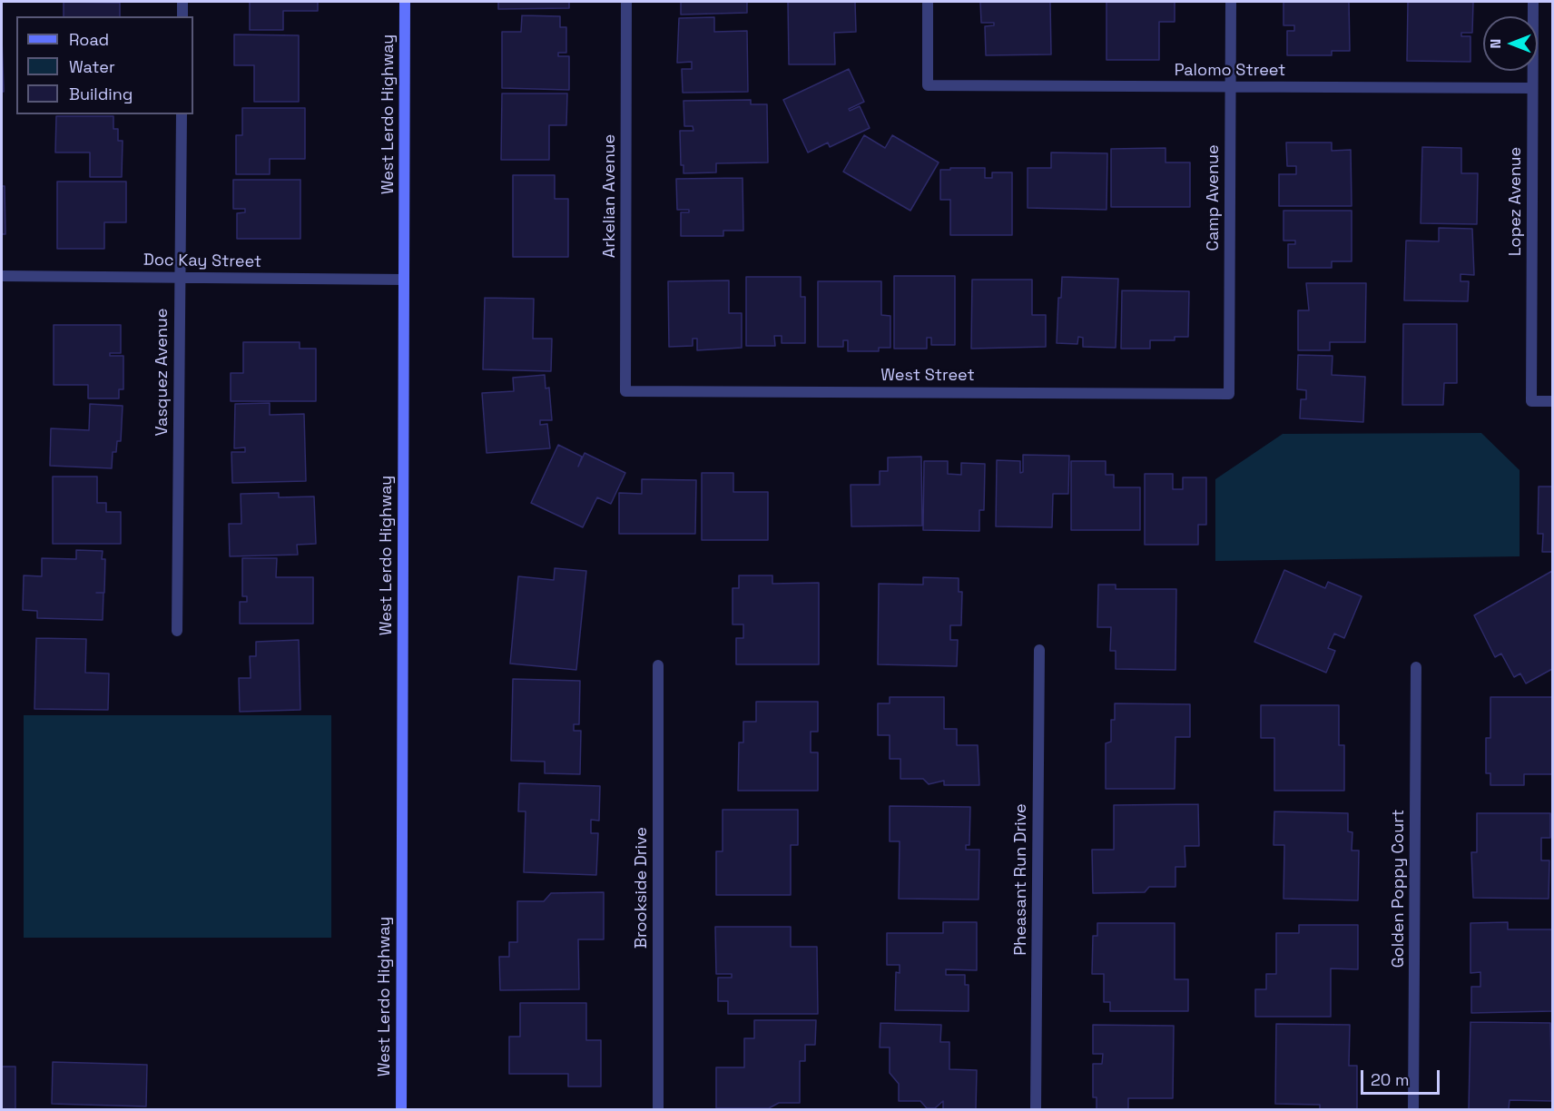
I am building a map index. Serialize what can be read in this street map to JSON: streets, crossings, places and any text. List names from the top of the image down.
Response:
{
  "streets": {
    "main road": ["West Lerdo Highway"],
    "street": [
      "Palomo Street",
      "Arkelian Avenue",
      "Camp Avenue",
      "Lopez Avenue",
      "Doc Kay Street",
      "Vasquez Avenue",
      "West Street",
      "Pheasant Run Drive",
      "Brookside Drive",
      "Golden Poppy Court"
    ]
  },
  "crossings": [
    ["Palomo Street", "Camp Avenue"],
    ["Palomo Street", "Lopez Avenue"],
    ["West Lerdo Highway", "Doc Kay Street"],
    ["Arkelian Avenue", "West Street"],
    ["Camp Avenue", "West Street"],
    ["Doc Kay Street", "Vasquez Avenue"]
  ],
  "legend": ["Road", "Water", "Building"],
  "scale_bar": "20 m",
  "north": "left"
}
